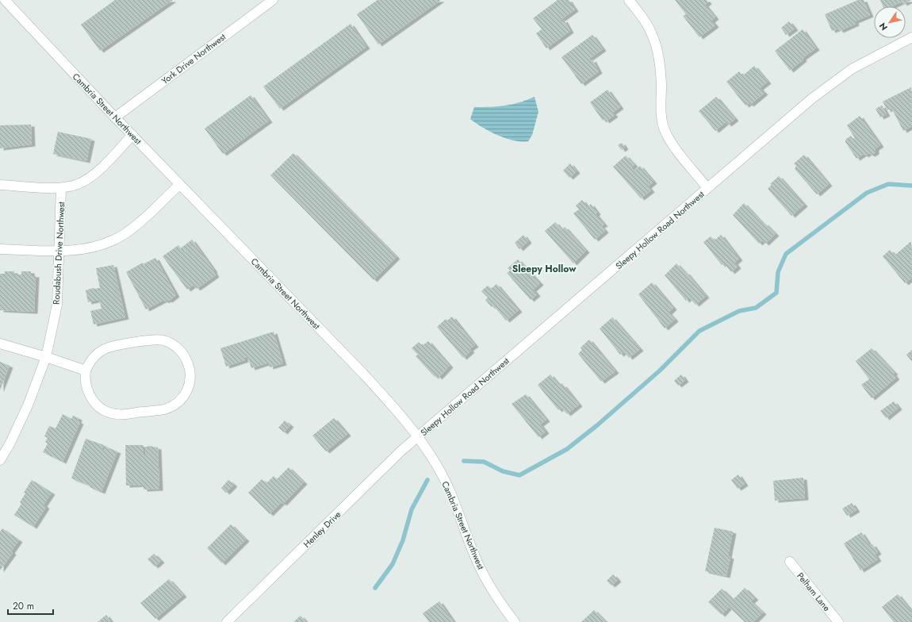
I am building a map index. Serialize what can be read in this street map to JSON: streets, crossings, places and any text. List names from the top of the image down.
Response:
{
  "streets": {
    "street": [
      "York Drive Northwest",
      "Cambria Street Northwest",
      "Sleepy Hollow Road Northwest",
      "Roudabush Drive Northwest",
      "Henley Drive",
      "Pelham Lane"
    ]
  },
  "crossings": [
    ["York Drive Northwest", "Cambria Street Northwest"],
    ["Cambria Street Northwest", "Sleepy Hollow Road Northwest"],
    ["Cambria Street Northwest", "Henley Drive"],
    ["Sleepy Hollow Road Northwest", "Henley Drive"]
  ],
  "districts": ["Sleepy Hollow"],
  "scale_bar": "20 m",
  "north": "bottom left"
}
